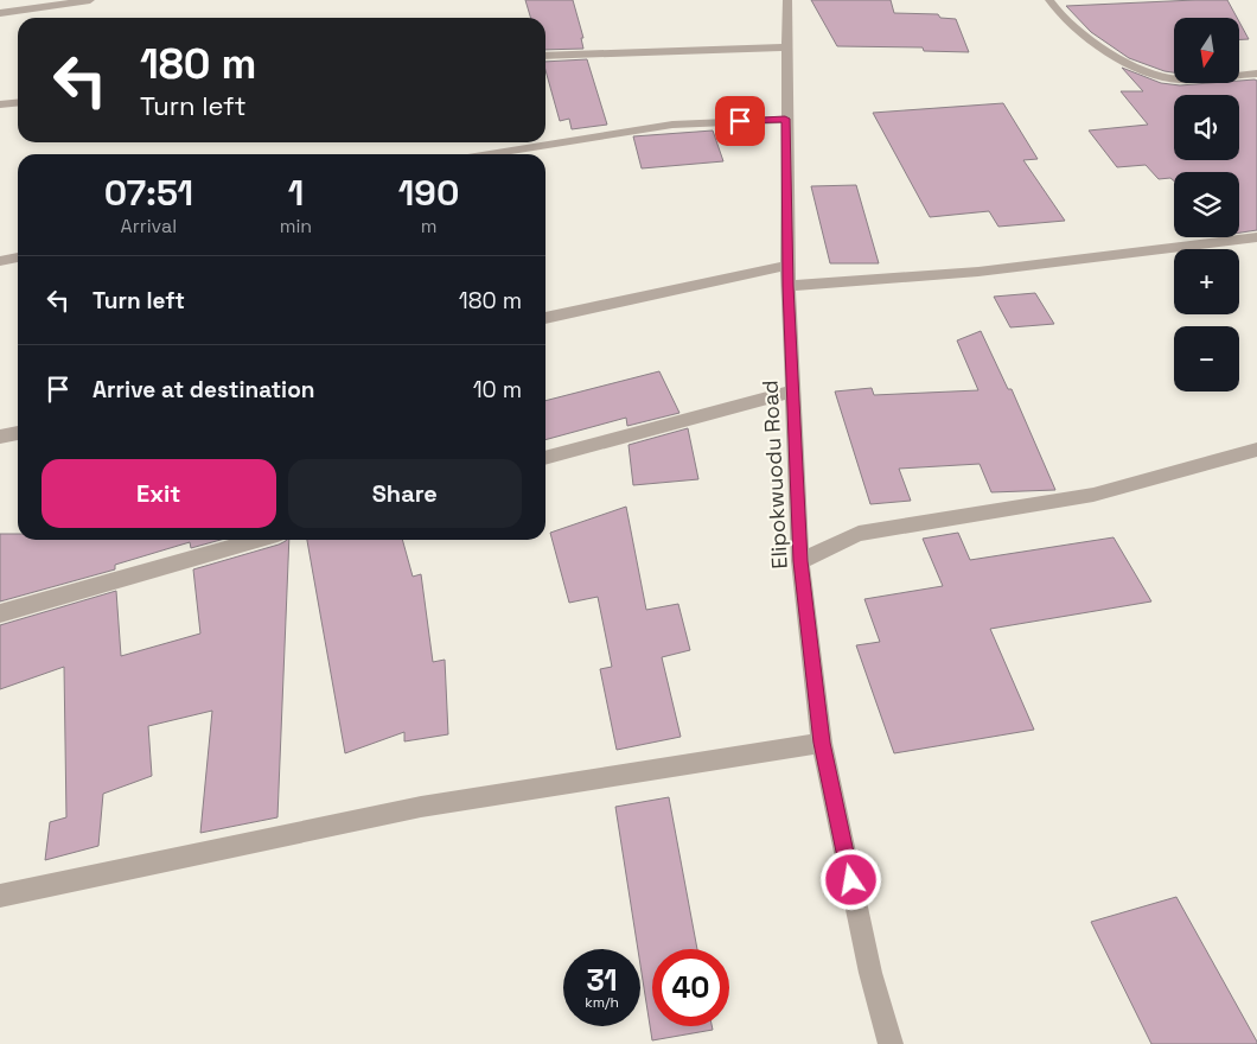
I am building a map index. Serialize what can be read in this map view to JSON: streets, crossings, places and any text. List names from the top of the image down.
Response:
{
  "streets": {
    "street": ["Elipokwuodu Road"]
  },
  "north": "bottom",
  "page": {
    "map_buttons": ["+", "−"],
    "turn": ["180 m", "Turn left"],
    "eta": [
      "07:51",
      "Arrival",
      "1",
      "min",
      "190",
      "m"
    ],
    "list": [
      {
        "name": "Turn left",
        "value": "180 m"
      },
      {
        "name": "Arrive at destination",
        "value": "10 m"
      }
    ],
    "buttons": ["Exit", "Share"],
    "speed": "31 km/h",
    "limit": "40"
  }
}
